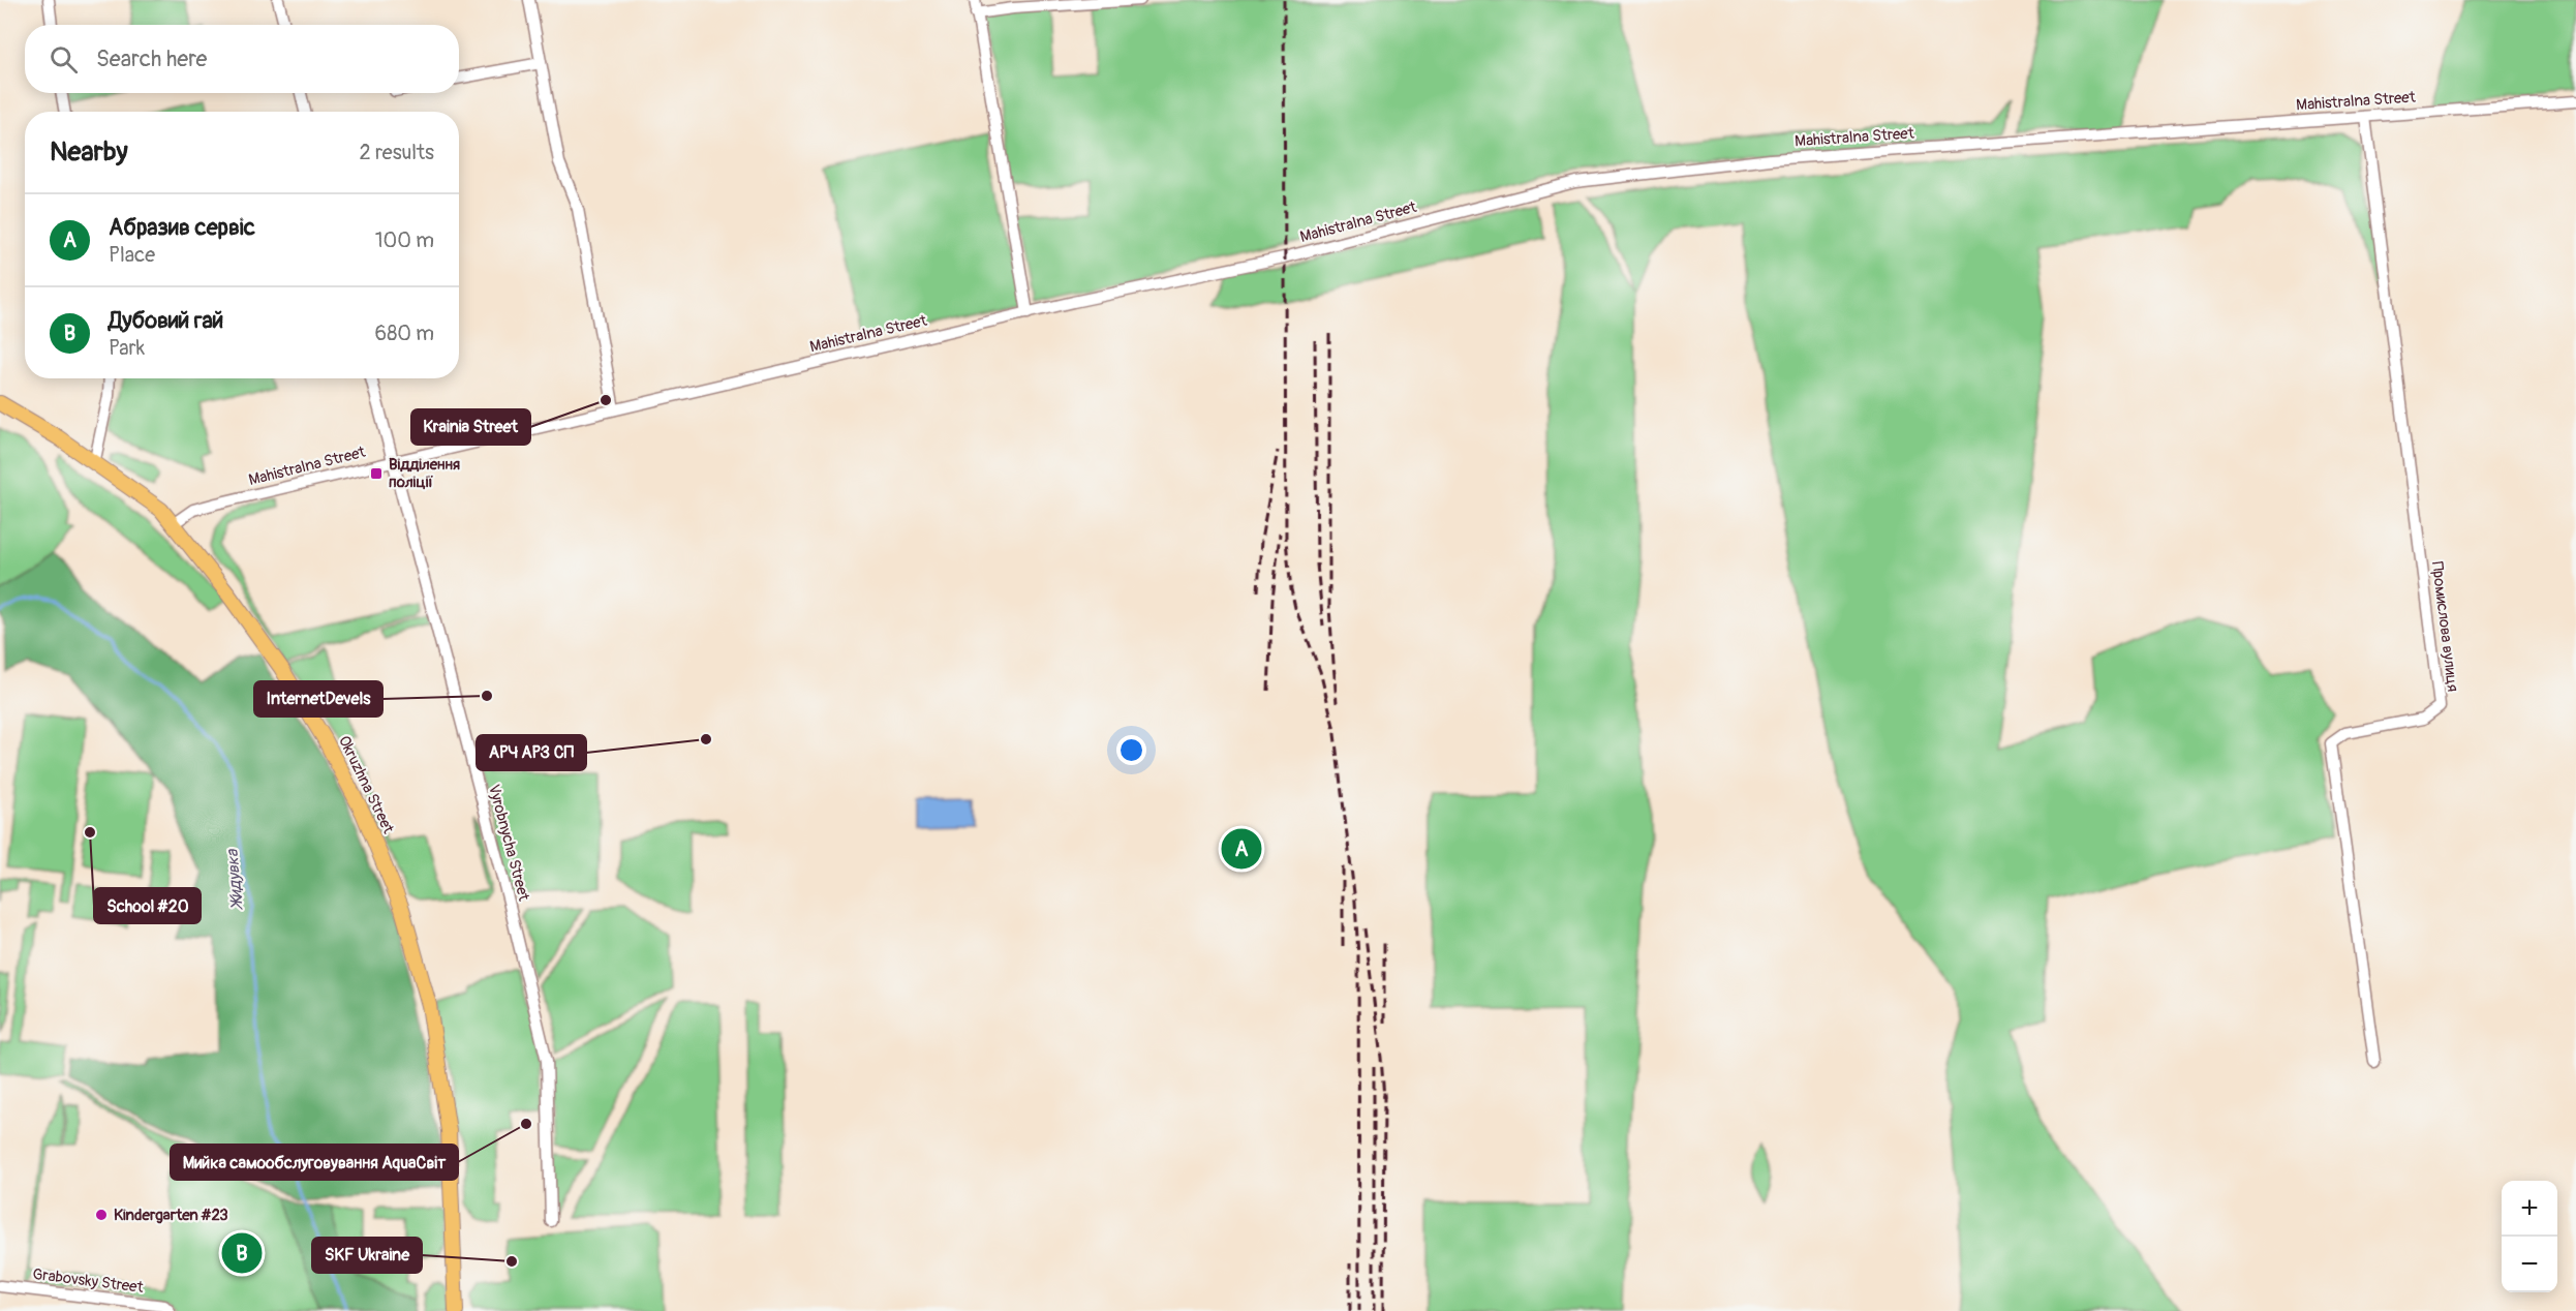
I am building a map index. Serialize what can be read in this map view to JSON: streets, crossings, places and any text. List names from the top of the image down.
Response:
{
  "streets": {
    "main road": ["Okruzhna Street"],
    "street": [
      "Mahistralna Street",
      "Промислова вулиця",
      "Vyrobnycha Street",
      "Grabovsky Street"
    ]
  },
  "crossings": [
    ["Mahistralna Street", "Промислова вулиця"],
    ["Mahistralna Street", "Okruzhna Street"],
    ["Mahistralna Street", "Vyrobnycha Street"]
  ],
  "water": ["Жидувка"],
  "places": {
    "other": [
      "Krainia Street",
      "InternetDevels",
      "АРЧ АРЗ СП",
      "School #20",
      "Мийка самообслуговування AquaСвіт",
      "Kindergarten #23",
      "SKF Ukraine"
    ],
    "transit": ["Відділення поліції"]
  },
  "page": {
    "search": "Search here",
    "heading": ["Nearby", "2 results"],
    "list": [
      {
        "mark": "A",
        "name": "Абразив сервіс",
        "note": "Place",
        "value": "100 m"
      },
      {
        "mark": "B",
        "name": "Дубовий гай",
        "note": "Park",
        "value": "680 m"
      }
    ],
    "pins": ["A", "B"],
    "map_buttons": ["+", "−"]
  }
}
